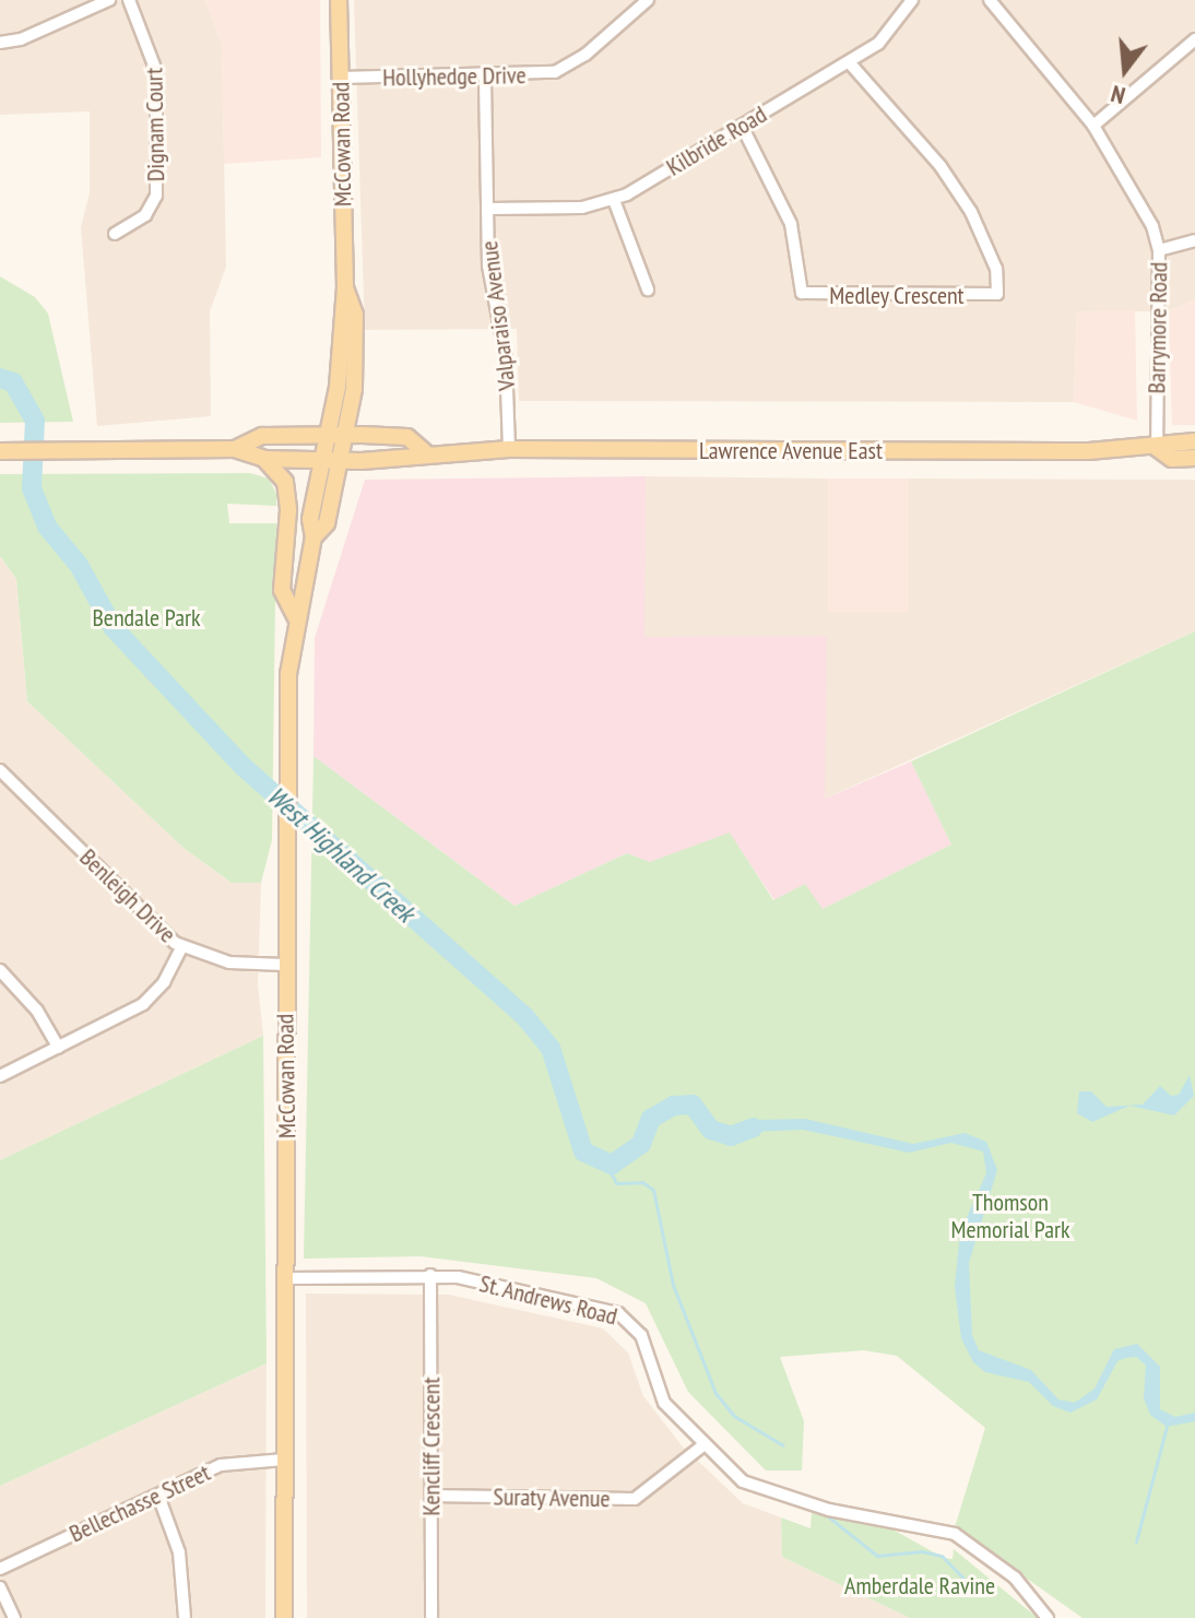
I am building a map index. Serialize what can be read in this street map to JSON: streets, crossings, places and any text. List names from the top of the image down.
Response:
{
  "streets": {
    "main road": ["McCowan Road", "Lawrence Avenue East"],
    "street": [
      "Hollyhedge Drive",
      "Dignam Court",
      "Kilbride Road",
      "Medley Crescent",
      "Valparaiso Avenue",
      "Barrymore Road",
      "Benleigh Drive",
      "St. Andrews Road",
      "Kencliff Crescent",
      "Suraty Avenue",
      "Bellechasse Street"
    ]
  },
  "crossings": [
    ["Hollyhedge Drive", "McCowan Road"],
    ["Hollyhedge Drive", "Valparaiso Avenue"],
    ["Kilbride Road", "Medley Crescent"],
    ["Kilbride Road", "Valparaiso Avenue"],
    ["McCowan Road", "Lawrence Avenue East"],
    ["McCowan Road", "Benleigh Drive"],
    ["McCowan Road", "St. Andrews Road"],
    ["McCowan Road", "Bellechasse Street"],
    ["Valparaiso Avenue", "Lawrence Avenue East"],
    ["Barrymore Road", "Lawrence Avenue East"],
    ["St. Andrews Road", "Kencliff Crescent"],
    ["St. Andrews Road", "Suraty Avenue"],
    ["Kencliff Crescent", "Suraty Avenue"]
  ],
  "water": ["West Highland Creek"],
  "parks": ["Bendale Park", "Thomson Memorial Park", "Amberdale Ravine"],
  "north": "bottom"
}
